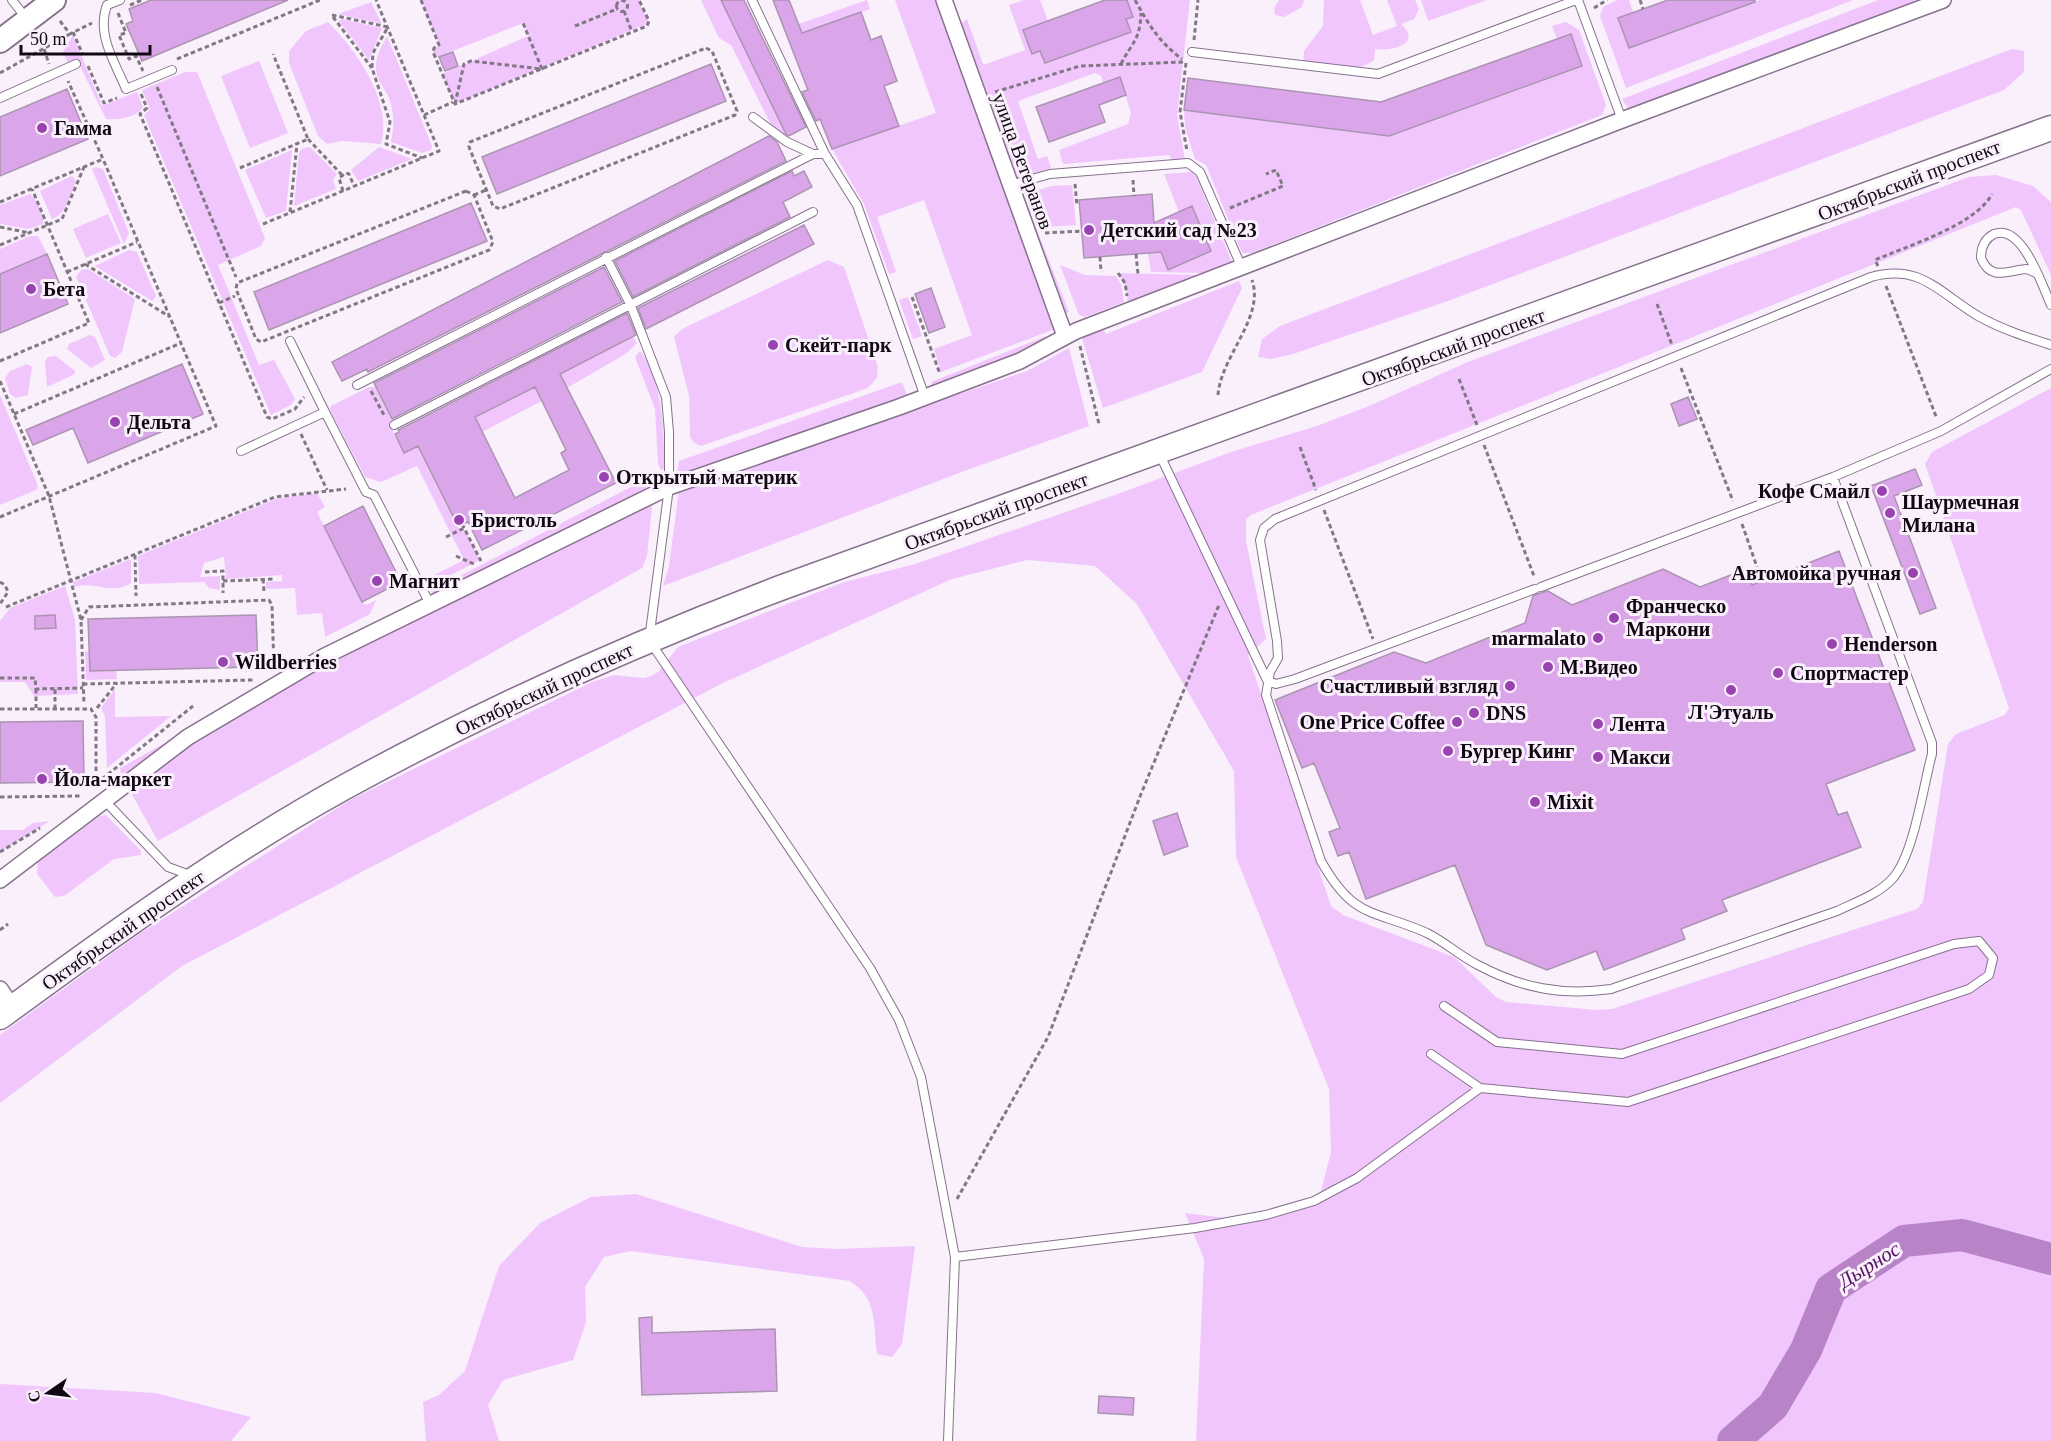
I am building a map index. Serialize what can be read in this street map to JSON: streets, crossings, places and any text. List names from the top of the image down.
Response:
{
  "streets": {
    "main road": ["Октябрьский проспект"],
    "street": ["улица Ветеранов"]
  },
  "water": ["Дырнос"],
  "places": [
    "Гамма",
    "Детский сад №23",
    "Бета",
    "Скейт-парк",
    "Дельта",
    "Открытый материк",
    "Кофе Смайл",
    "Шаурмечная Милана",
    "Бристоль",
    "Автомойка ручная",
    "Магнит",
    "Франческо Маркони",
    "marmalato",
    "Henderson",
    "Wildberries",
    "М.Видео",
    "Спортмастер",
    "Счастливый взгляд",
    "Л'Этуаль",
    "DNS",
    "One Price Coffee",
    "Лента",
    "Бургер Кинг",
    "Макси",
    "Йола-маркет",
    "Mixit"
  ],
  "scale_bar": "50 m",
  "north": "left"
}
